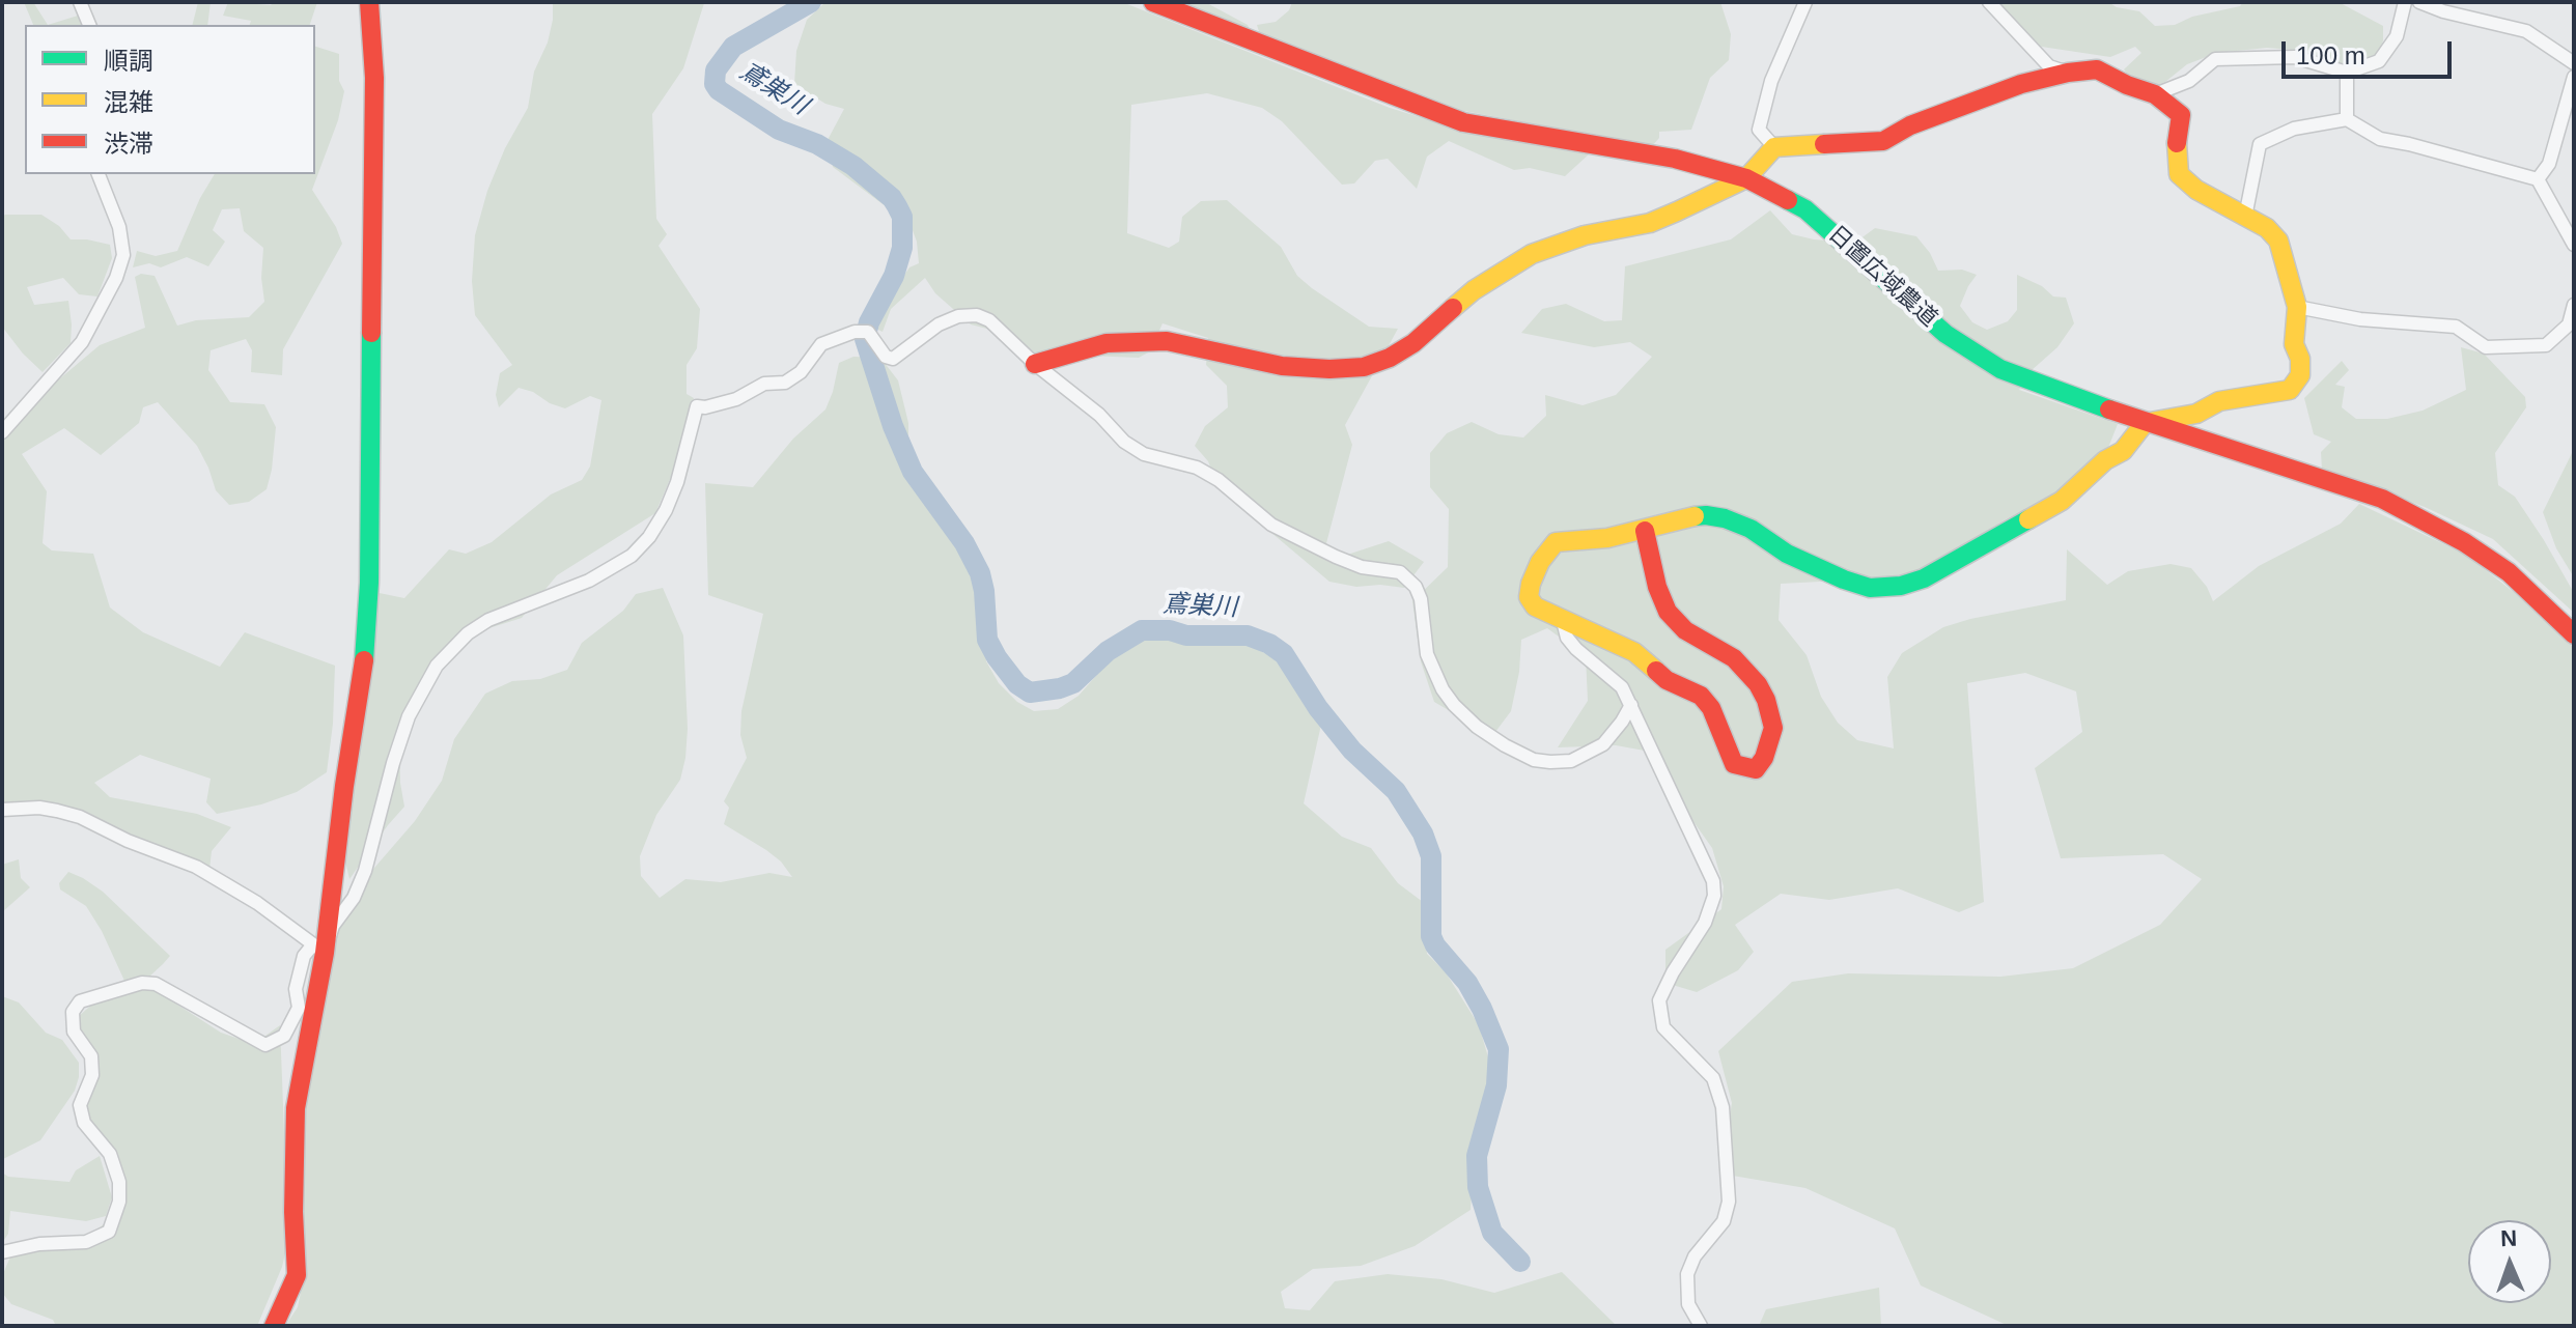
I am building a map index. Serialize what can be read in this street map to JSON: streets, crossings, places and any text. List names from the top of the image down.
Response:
{
  "streets": {
    "street": ["日置広域農道"]
  },
  "water": ["鳶巣川"],
  "legend": ["順調", "混雑", "渋滞"],
  "scale_bar": "100 m",
  "north": "top"
}
